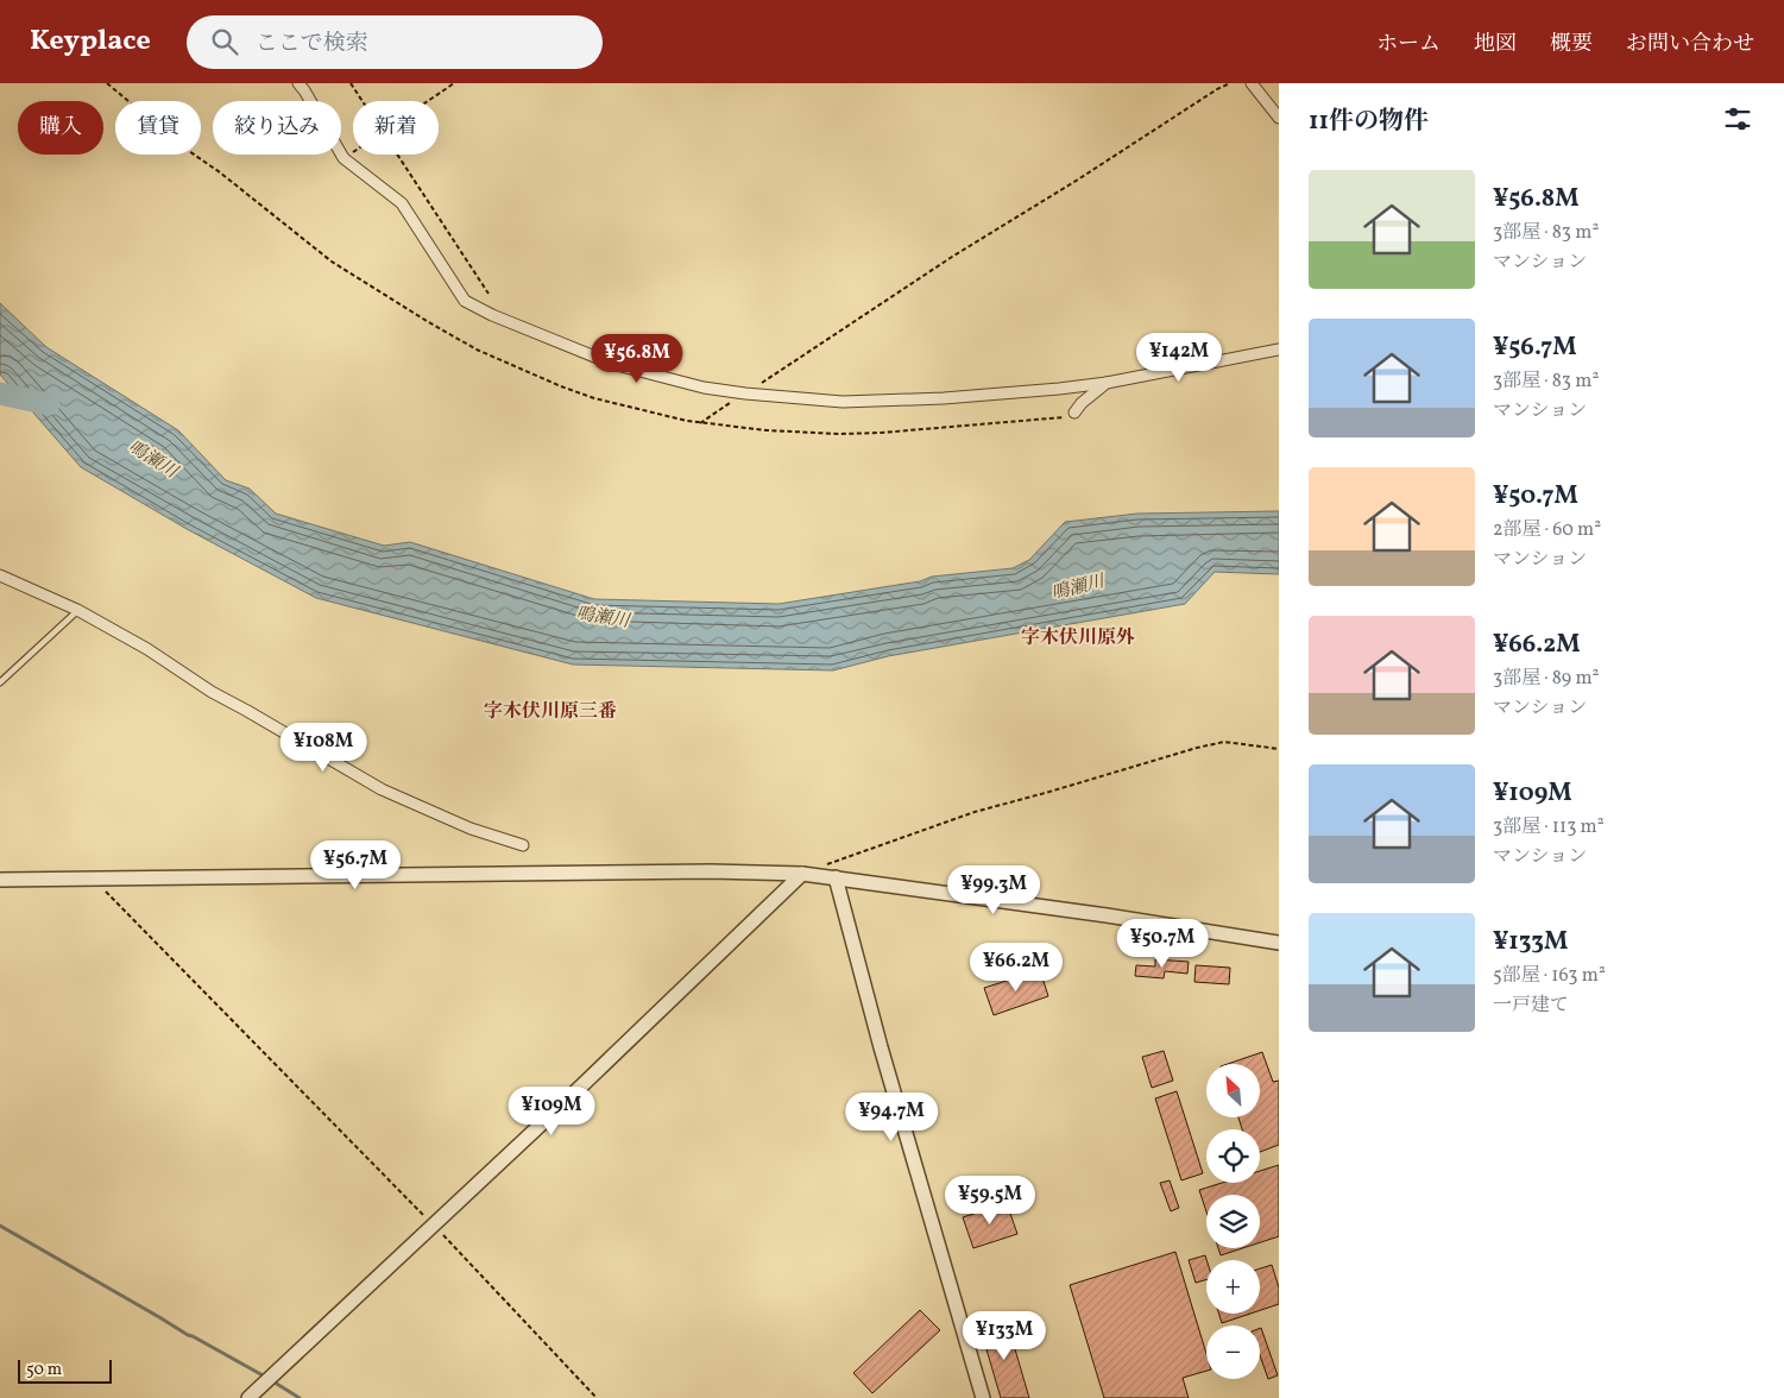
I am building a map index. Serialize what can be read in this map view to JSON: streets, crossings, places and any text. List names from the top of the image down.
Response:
{
  "districts": ["字木伏川原外", "字木伏川原三番"],
  "water": ["鳴瀬川"],
  "scale_bar": "50 m",
  "north": "top left",
  "page": {
    "header": "Keyplace",
    "search": "ここで検索",
    "nav": [
      "ホーム",
      "地図",
      "概要",
      "お問い合わせ"
    ],
    "heading": "11件の物件",
    "chip": [
      "購入",
      "賃貸",
      "絞り込み",
      "新着"
    ],
    "list": [
      {
        "name": "¥56.8M",
        "note": "3部屋 · 83 m² · マンション"
      },
      {
        "name": "¥56.7M",
        "note": "3部屋 · 83 m² · マンション"
      },
      {
        "name": "¥50.7M",
        "note": "2部屋 · 60 m² · マンション"
      },
      {
        "name": "¥66.2M",
        "note": "3部屋 · 89 m² · マンション"
      },
      {
        "name": "¥109M",
        "note": "3部屋 · 113 m² · マンション"
      },
      {
        "name": "¥133M",
        "note": "5部屋 · 163 m² · 一戸建て"
      }
    ],
    "price": [
      "¥142M",
      "¥56.8M",
      "¥108M",
      "¥56.7M",
      "¥99.3M",
      "¥50.7M",
      "¥66.2M",
      "¥109M",
      "¥94.7M",
      "¥59.5M",
      "¥133M"
    ],
    "map_buttons": ["+", "−"],
    "scale": "50 m"
  }
}
